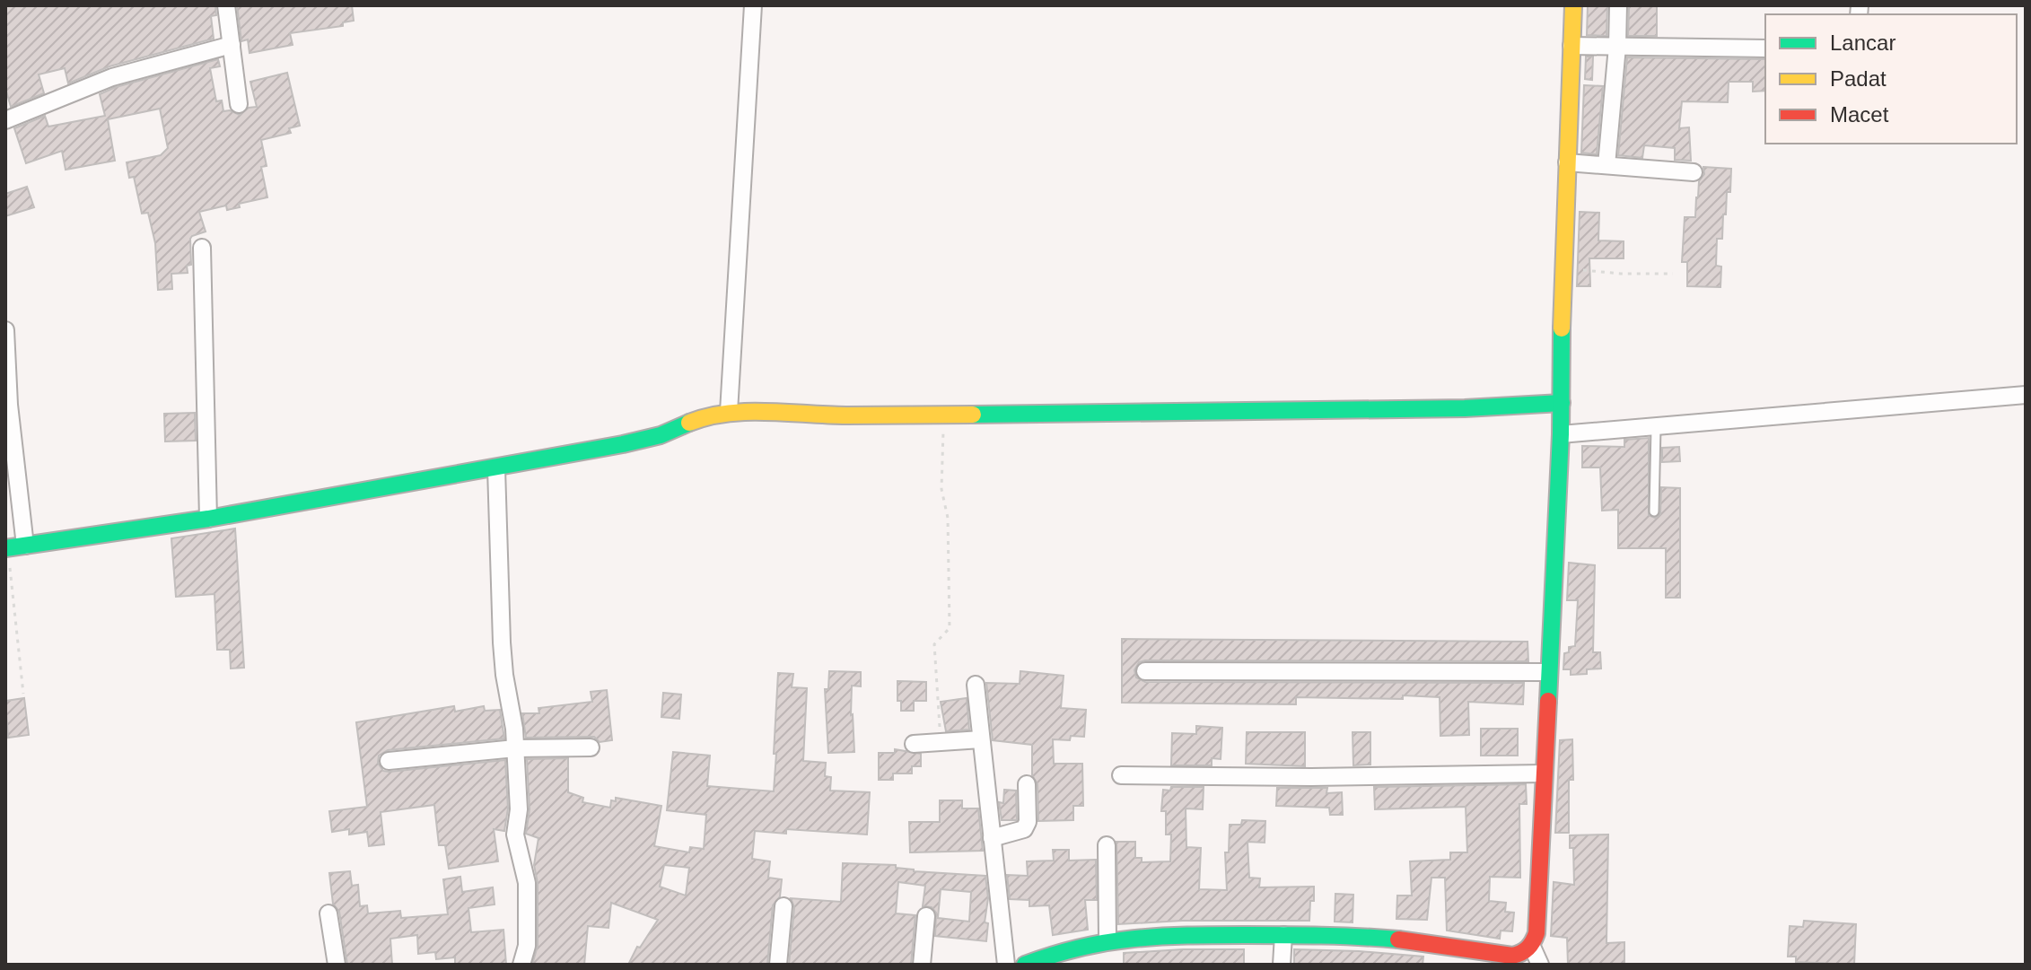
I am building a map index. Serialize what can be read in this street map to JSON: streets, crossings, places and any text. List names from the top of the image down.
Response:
{
  "legend": ["Lancar", "Padat", "Macet"]
}
